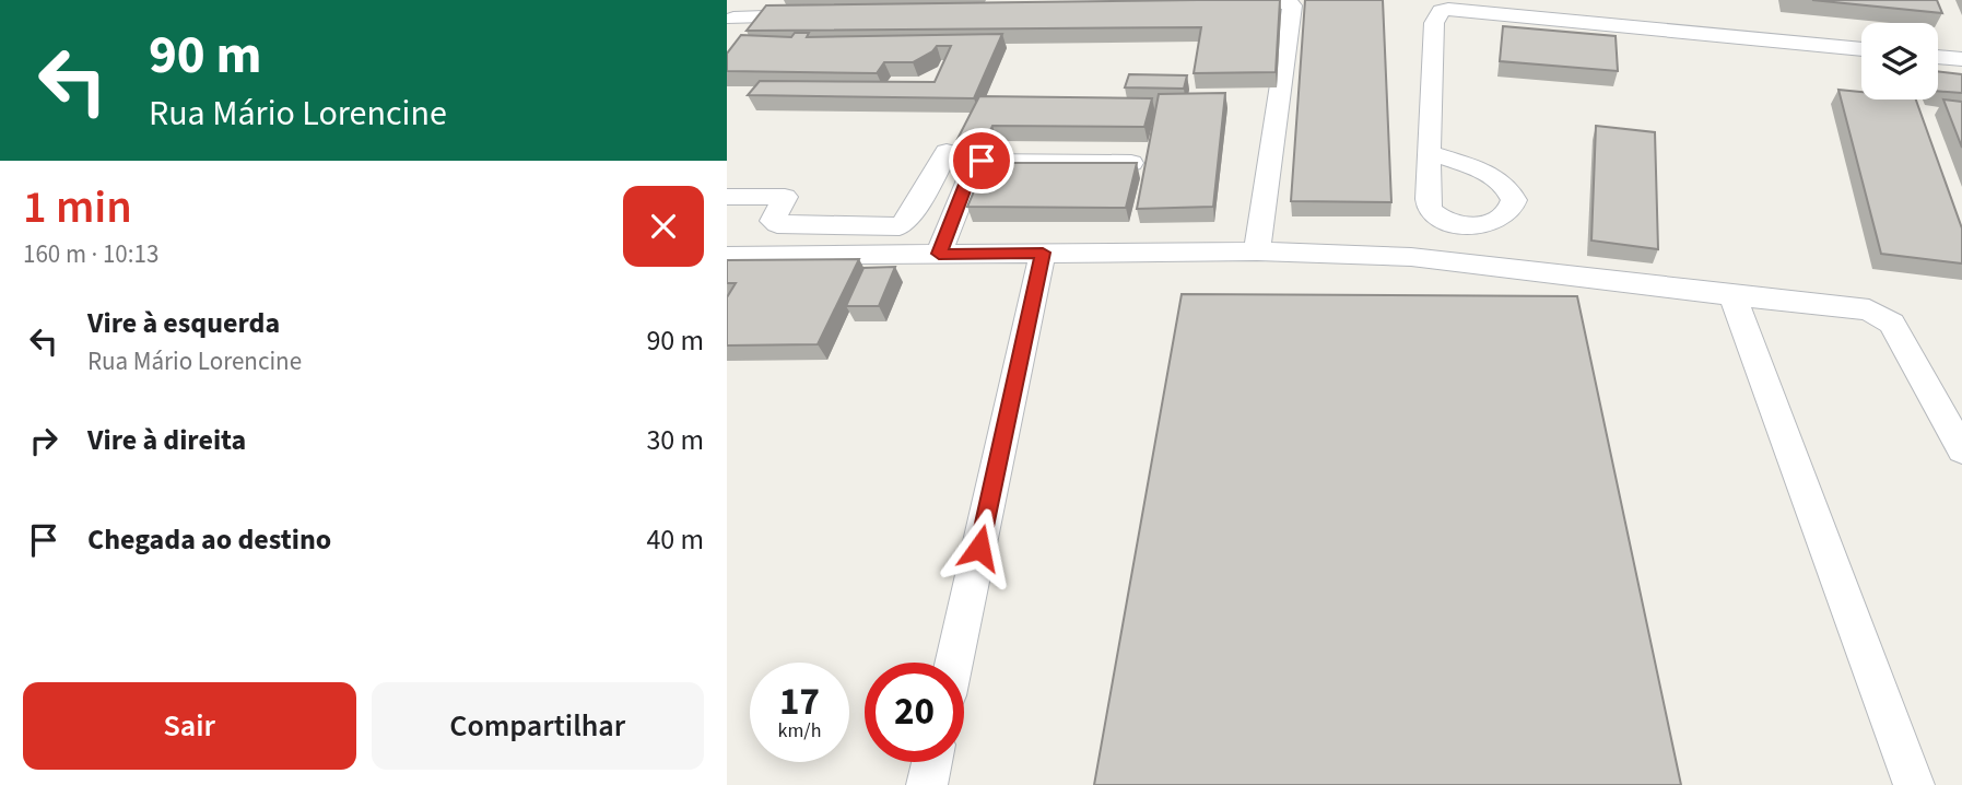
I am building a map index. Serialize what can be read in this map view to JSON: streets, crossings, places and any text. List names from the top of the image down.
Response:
{
  "page": {
    "turn": ["90 m", "Rua Mário Lorencine"],
    "heading": ["1 min", "160 m · 10:13"],
    "list": [
      {
        "name": "Vire à esquerda",
        "note": "Rua Mário Lorencine",
        "value": "90 m"
      },
      {
        "name": "Vire à direita",
        "value": "30 m"
      },
      {
        "name": "Chegada ao destino",
        "value": "40 m"
      }
    ],
    "speed": "17 km/h",
    "limit": "20",
    "buttons": ["Sair", "Compartilhar"]
  }
}
